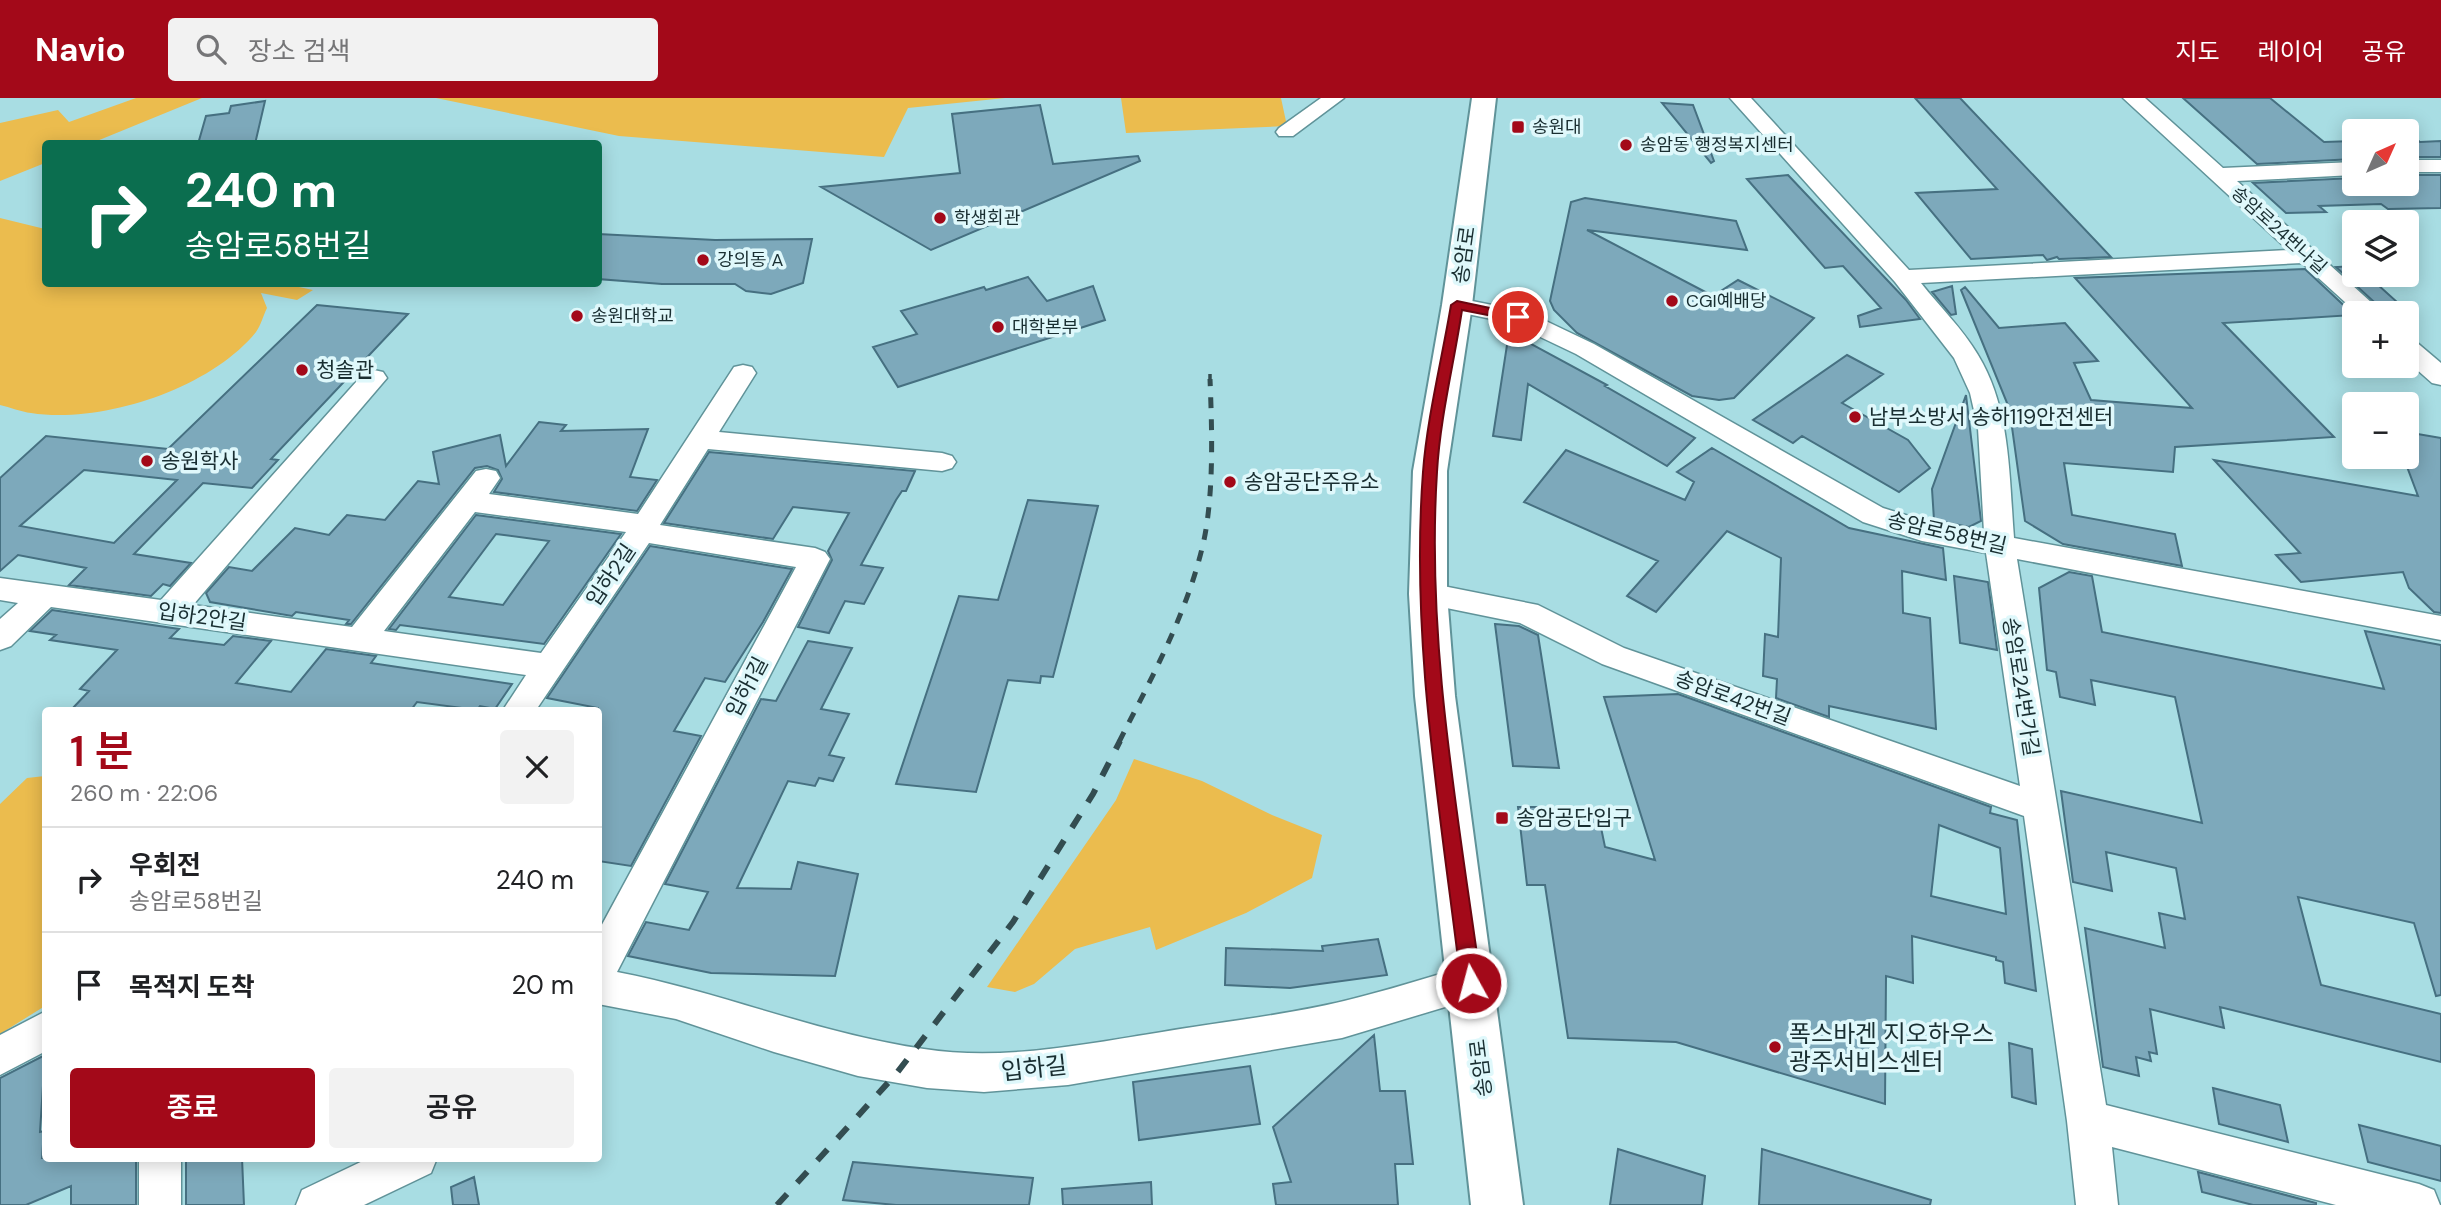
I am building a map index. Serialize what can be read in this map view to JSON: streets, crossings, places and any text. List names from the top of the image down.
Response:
{
  "streets": {
    "main road": ["송암로"],
    "street": [
      "송암로24번나길",
      "송암로58번길",
      "입하2길",
      "입하2안길",
      "입하1길",
      "송암로24번가길",
      "송암로42번길",
      "입하길"
    ]
  },
  "crossings": [
    ["송암로", "송암로58번길"],
    ["송암로", "송암로42번길"],
    ["송암로", "입하길"],
    ["송암로58번길", "송암로24번가길"],
    ["입하2길", "입하2안길"],
    ["입하2길", "입하1길"],
    ["송암로24번가길", "송암로42번길"]
  ],
  "places": {
    "transit": ["송원대", "송암공단입구"],
    "other": [
      "송암동 행정복지센터",
      "학생회관",
      "강의동 A",
      "CGI예배당",
      "송원대학교",
      "대학본부",
      "청솔관",
      "남부소방서 송하119안전센터",
      "송원학사",
      "송암공단주유소",
      "폭스바겐 지오하우스 광주서비스센터"
    ]
  },
  "north": "top right",
  "page": {
    "header": "Navio",
    "search": "장소 검색",
    "nav": ["지도", "레이어", "공유"],
    "map_buttons": ["+", "−"],
    "turn": ["240 m", "송암로58번길"],
    "heading": ["1 분", "260 m · 22:06"],
    "list": [
      {
        "name": "우회전",
        "note": "송암로58번길",
        "value": "240 m"
      },
      {
        "name": "목적지 도착",
        "value": "20 m"
      }
    ],
    "buttons": ["종료", "공유"]
  }
}
